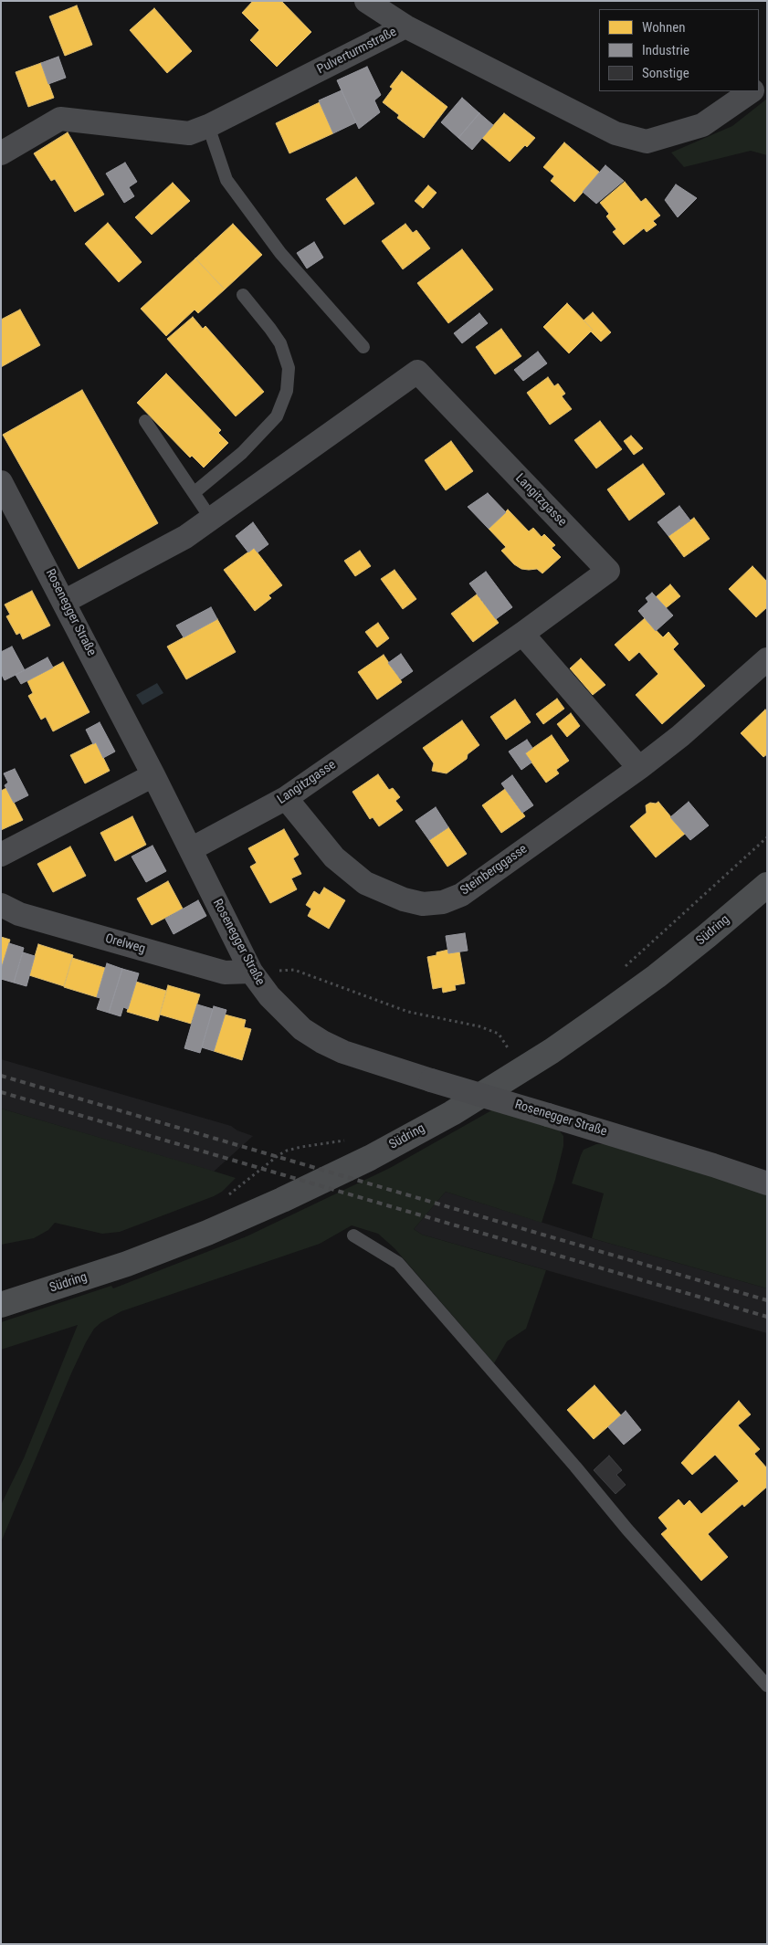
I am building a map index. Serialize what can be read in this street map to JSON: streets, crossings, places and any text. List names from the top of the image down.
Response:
{
  "streets": {
    "main road": ["Südring"],
    "street": [
      "Pulverturmstraße",
      "Langitzgasse",
      "Rosenegger Straße",
      "Steinberggasse",
      "Orelweg"
    ]
  },
  "crossings": [
    ["Langitzgasse", "Rosenegger Straße"],
    ["Langitzgasse", "Steinberggasse"],
    ["Rosenegger Straße", "Orelweg"]
  ],
  "legend": ["Wohnen", "Industrie", "Sonstige"]
}
